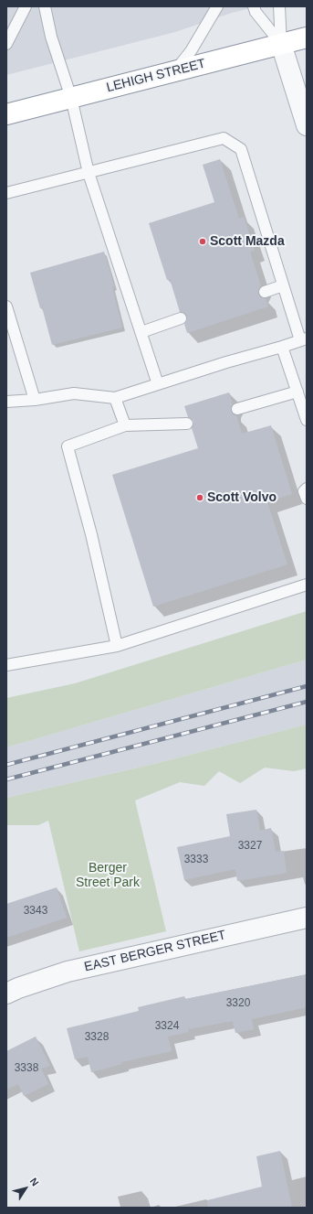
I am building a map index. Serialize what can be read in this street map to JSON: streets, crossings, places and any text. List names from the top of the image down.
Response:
{
  "streets": {
    "highway": ["LEHIGH STREET"],
    "street": ["EAST BERGER STREET"]
  },
  "parks": ["Berger Street Park"],
  "places": ["Scott Mazda", "Scott Volvo"],
  "house_numbers": [
    "3327",
    "3333",
    "3343",
    "3320",
    "3324",
    "3328",
    "3338"
  ],
  "north": "top right"
}
